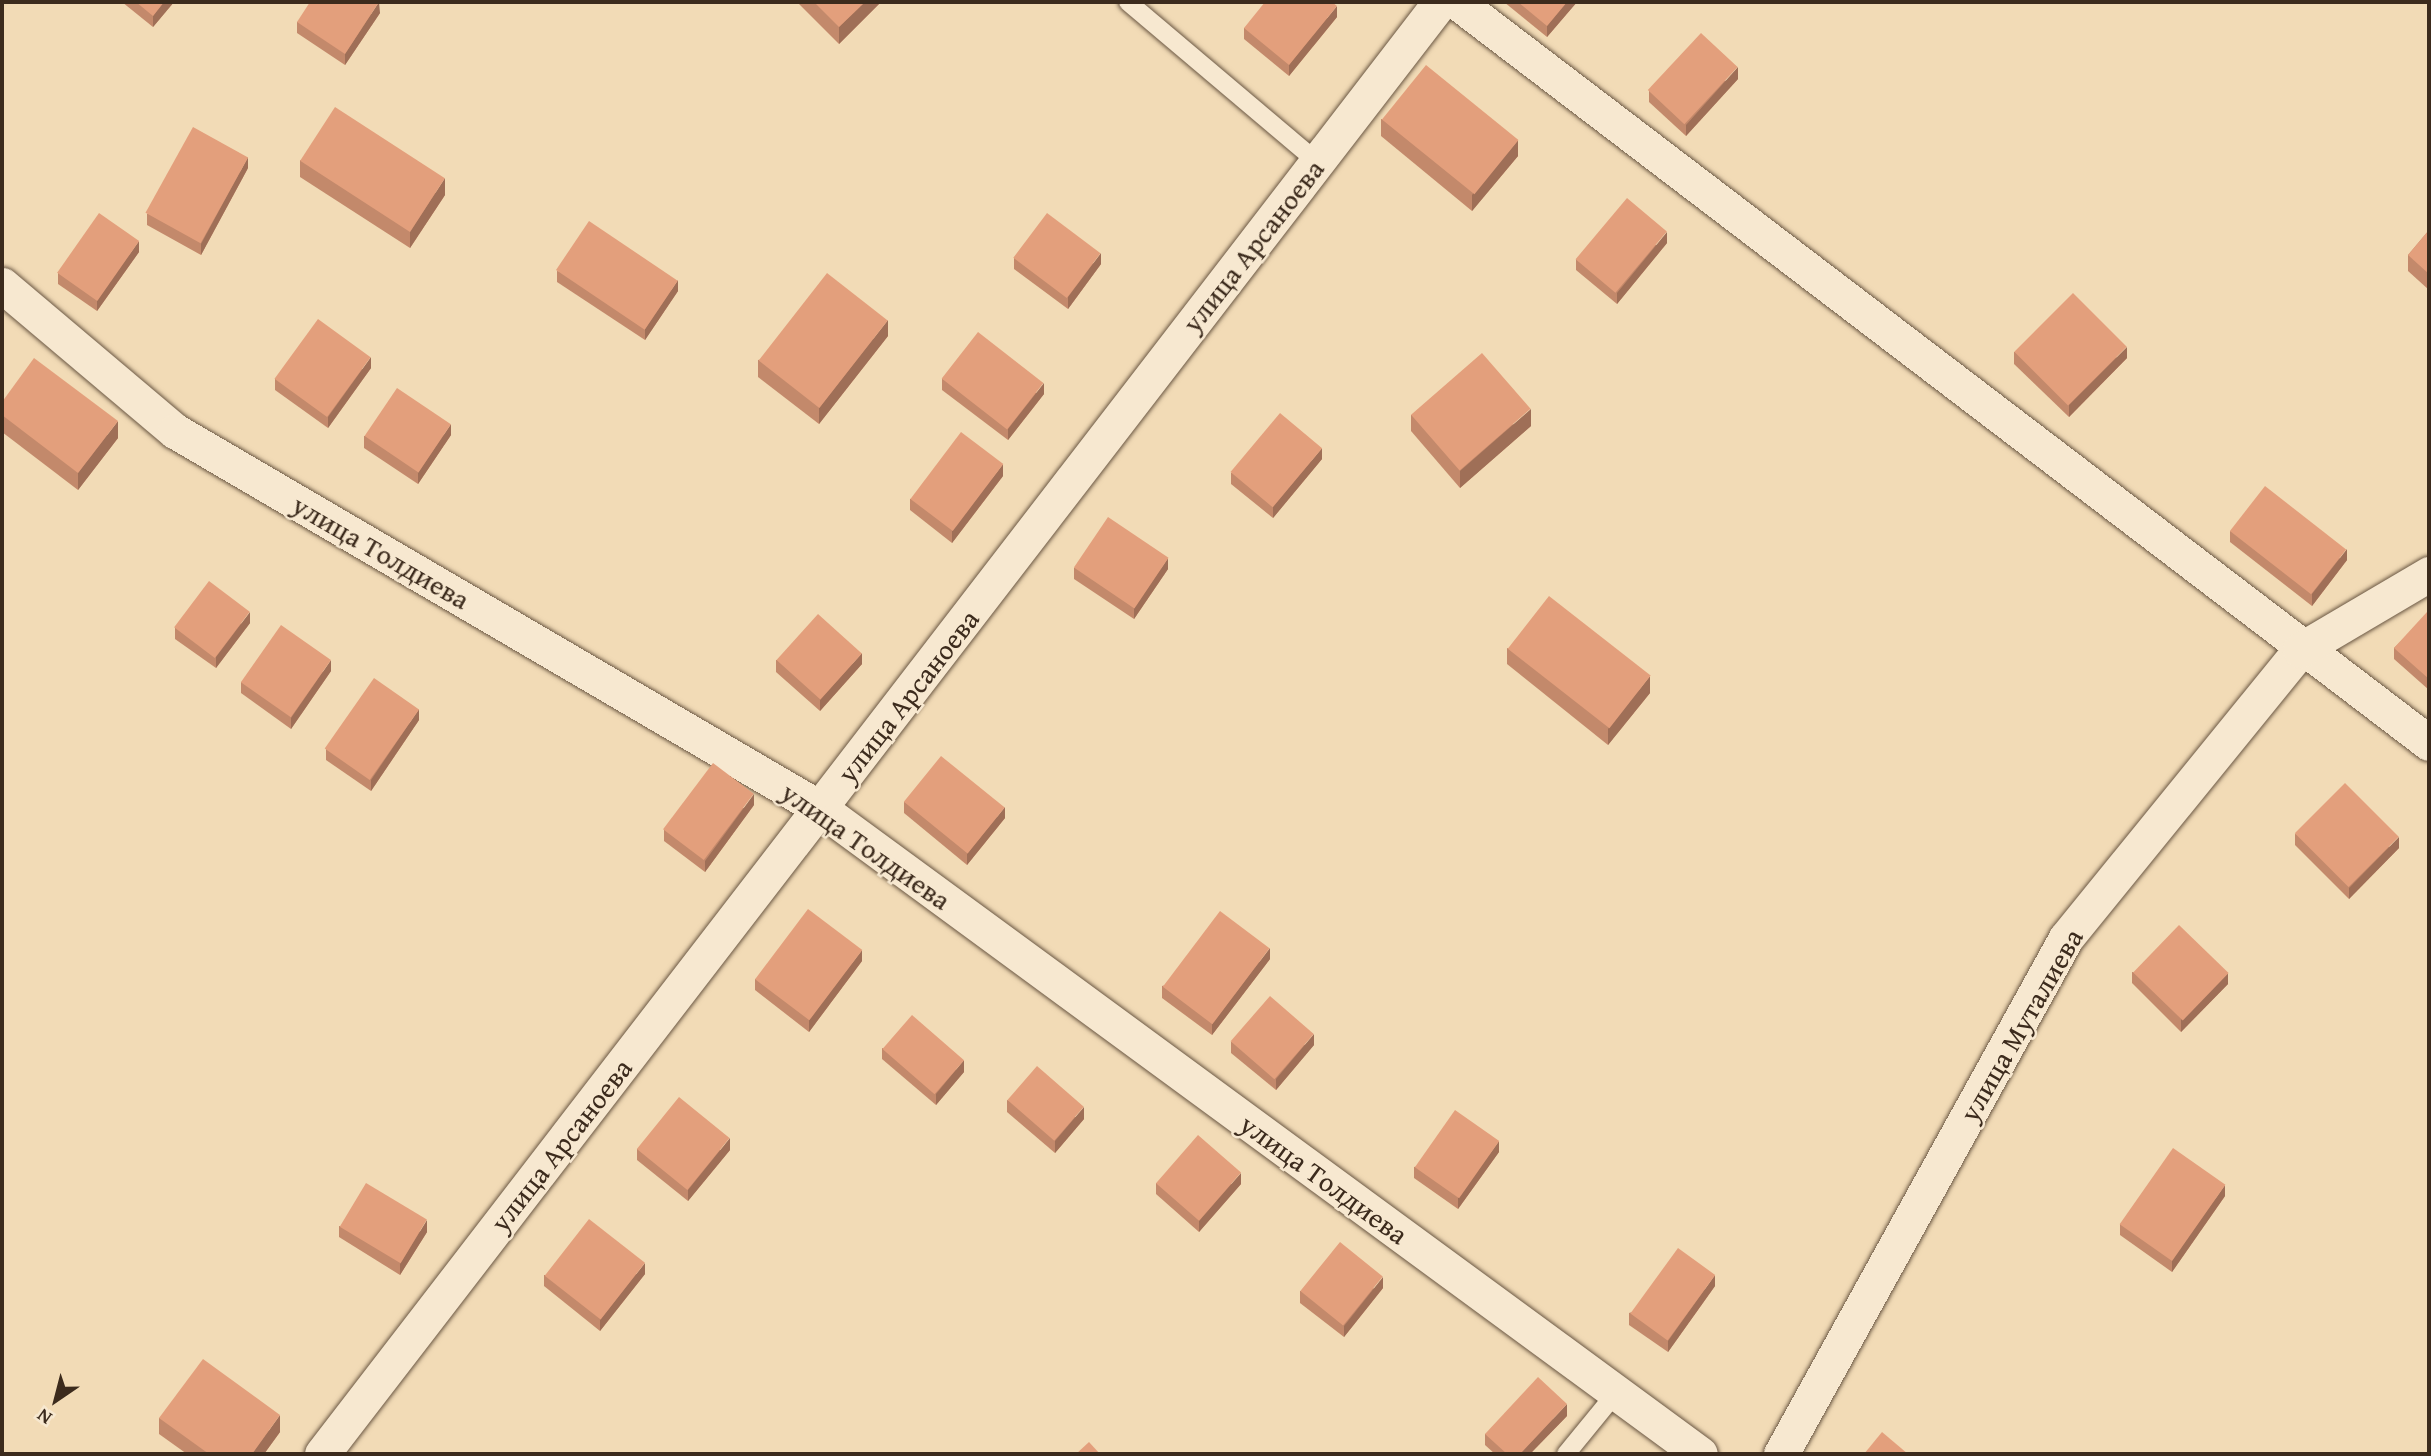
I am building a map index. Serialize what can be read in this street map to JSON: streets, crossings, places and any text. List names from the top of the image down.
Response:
{
  "streets": {
    "street": ["улица Арсаноева", "улица Толдиева", "улица Муталиева"]
  },
  "crossings": [
    ["улица Арсаноева", "улица Толдиева"]
  ],
  "north": "bottom left"
}
